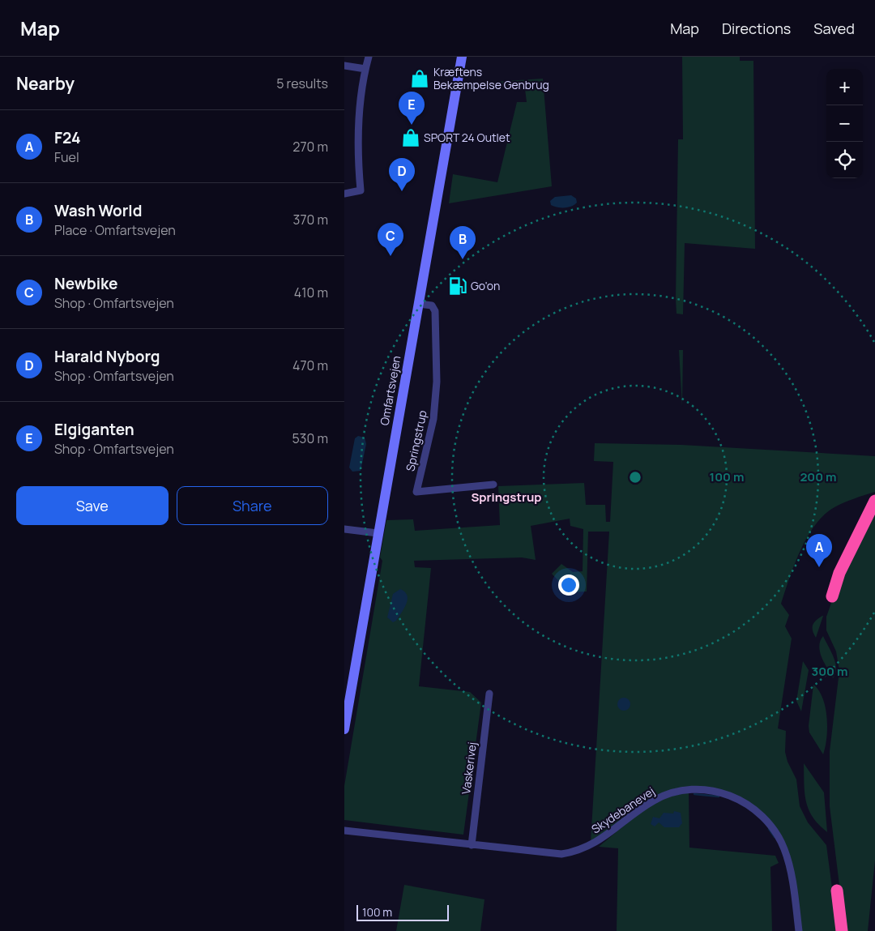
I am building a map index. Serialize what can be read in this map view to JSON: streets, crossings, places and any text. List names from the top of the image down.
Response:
{
  "streets": {
    "main road": ["Omfartsvejen"],
    "street": ["Springstrup", "Vaskerivej", "Skydebanevej"]
  },
  "crossings": [
    ["Omfartsvejen", "Springstrup"],
    ["Vaskerivej", "Skydebanevej"]
  ],
  "districts": ["Springstrup"],
  "places": {
    "shop": ["Kræftens Bekæmpelse Genbrug", "SPORT 24 Outlet"],
    "fuel station": ["Go'on"]
  },
  "scale_bar": "100 m",
  "page": {
    "header": "Map",
    "nav": ["Map", "Directions", "Saved"],
    "heading": ["Nearby", "5 results"],
    "map_buttons": ["+", "−"],
    "pins": [
      "E",
      "D",
      "C",
      "B",
      "A"
    ],
    "list": [
      {
        "mark": "A",
        "name": "F24",
        "note": "Fuel",
        "value": "270 m"
      },
      {
        "mark": "B",
        "name": "Wash World",
        "note": "Place · Omfartsvejen",
        "value": "370 m"
      },
      {
        "mark": "C",
        "name": "Newbike",
        "note": "Shop · Omfartsvejen",
        "value": "410 m"
      },
      {
        "mark": "D",
        "name": "Harald Nyborg",
        "note": "Shop · Omfartsvejen",
        "value": "470 m"
      },
      {
        "mark": "E",
        "name": "Elgiganten",
        "note": "Shop · Omfartsvejen",
        "value": "530 m"
      }
    ],
    "buttons": ["Save", "Share"],
    "scale": "100 m"
  },
  "rings": ["100 m", "200 m", "300 m"]
}
